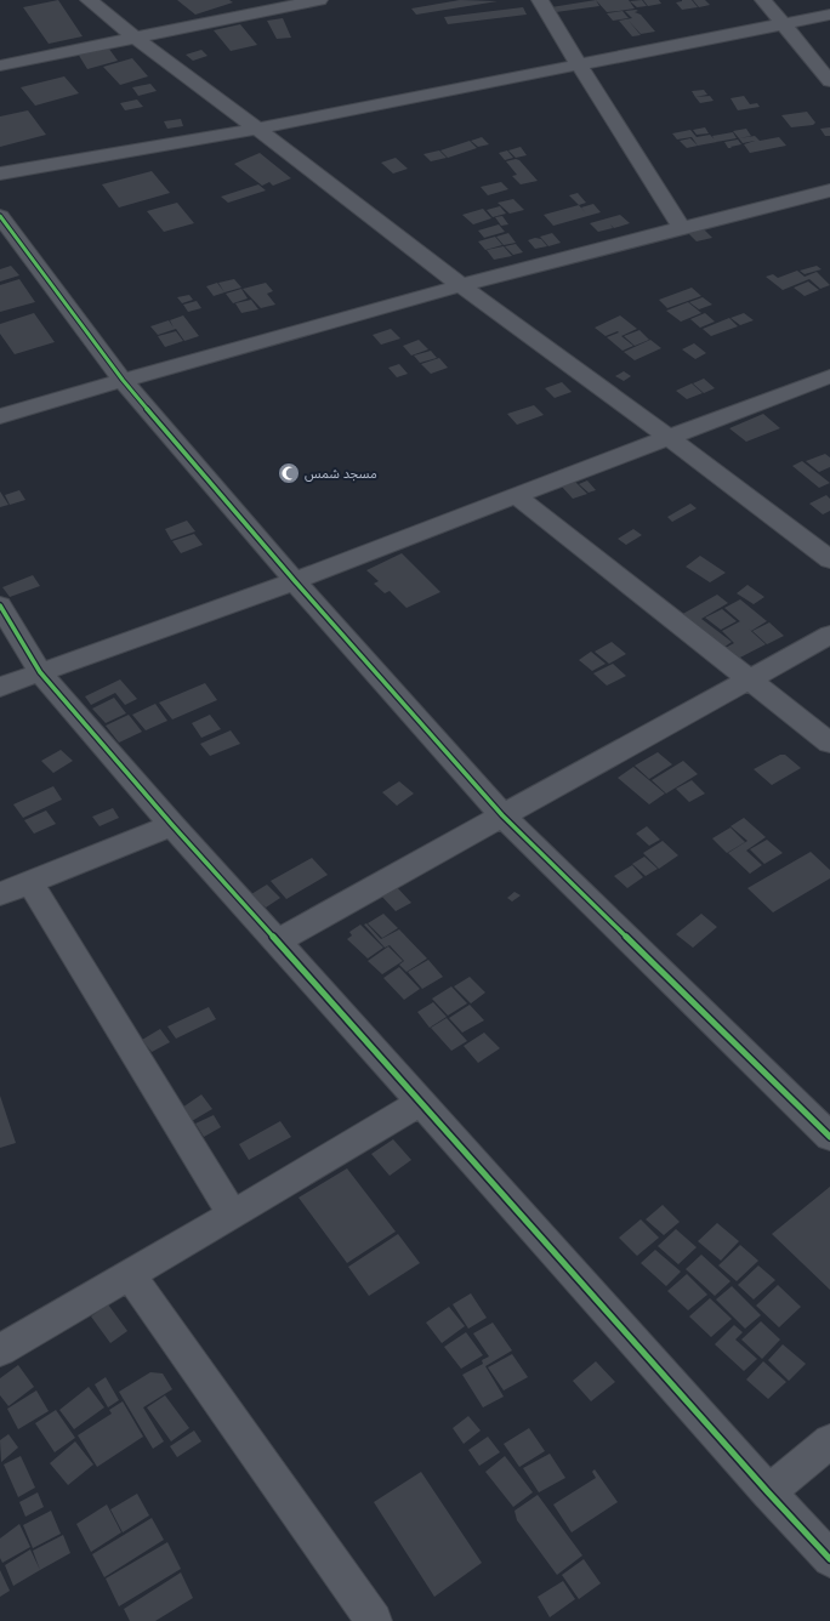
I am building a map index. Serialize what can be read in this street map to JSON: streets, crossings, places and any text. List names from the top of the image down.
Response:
{
  "places": {
    "mosque": ["مسجد شمس"]
  }
}
